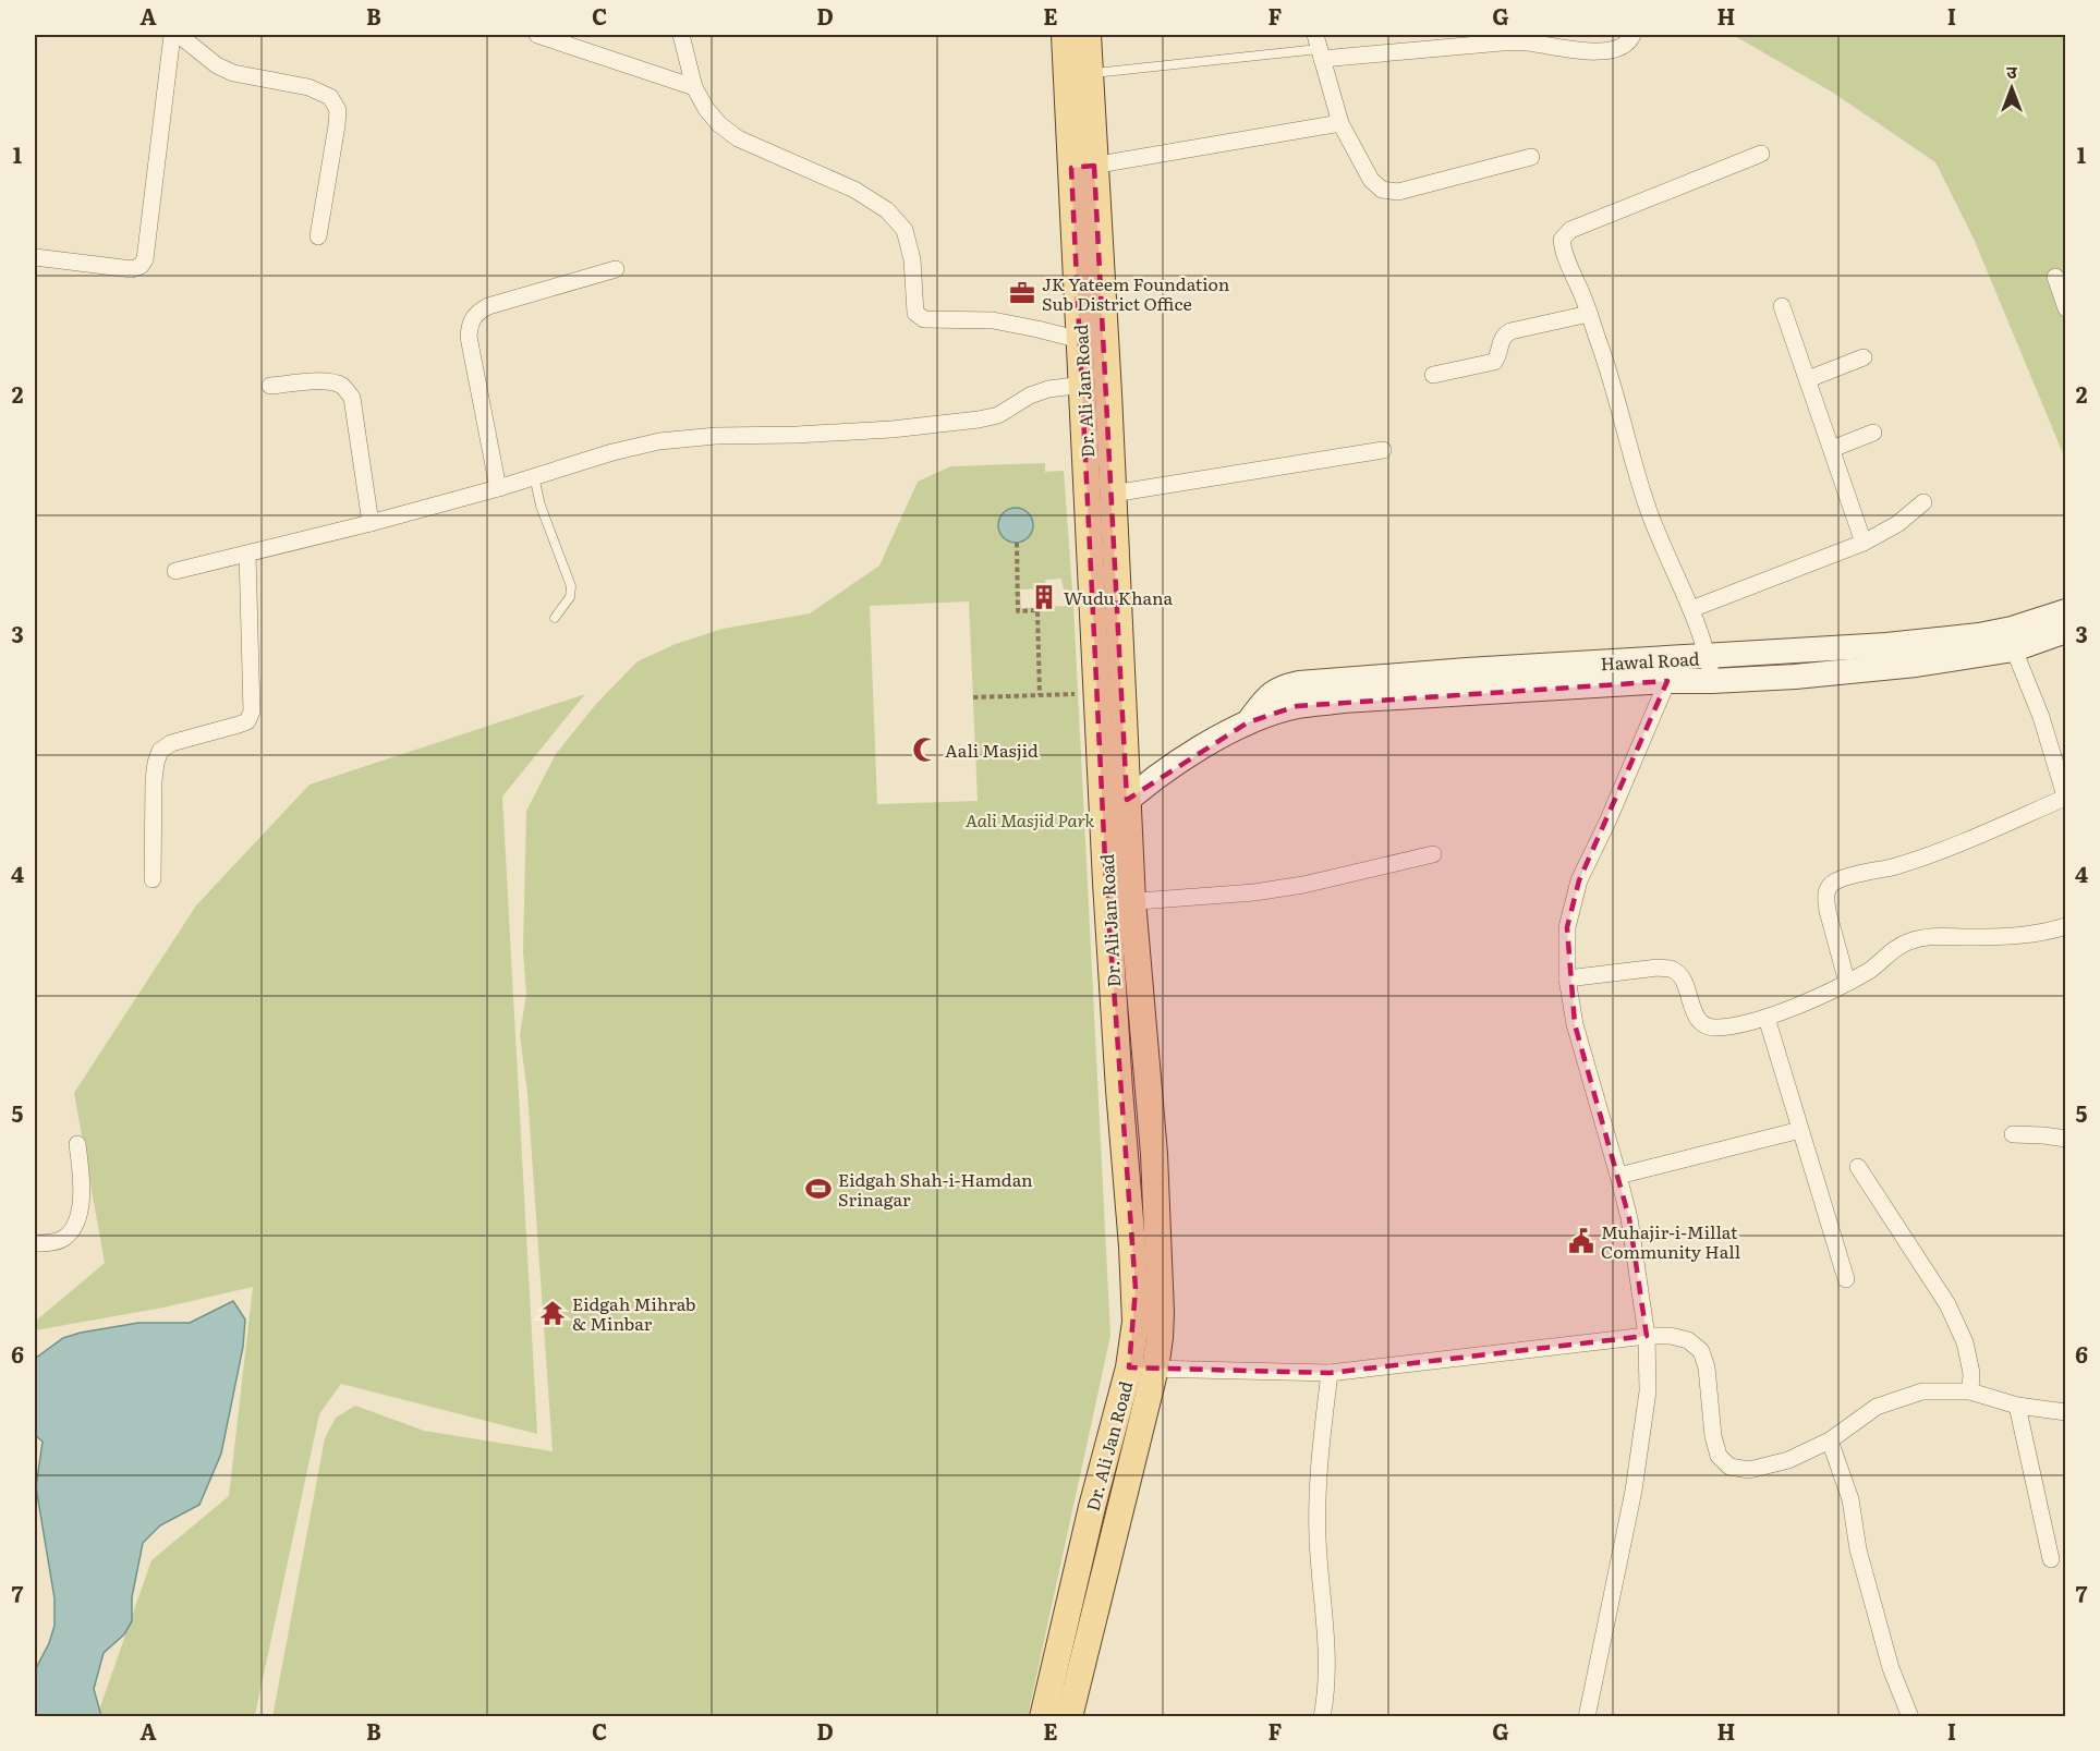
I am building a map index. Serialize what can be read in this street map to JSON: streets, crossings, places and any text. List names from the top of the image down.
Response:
{
  "streets": {
    "main road": ["Dr. Ali Jan Road", "Hawal Road"]
  },
  "crossings": [
    ["Dr. Ali Jan Road", "Hawal Road"]
  ],
  "parks": ["Aali Masjid Park"],
  "places": {
    "office": ["JK Yateem Foundation Sub District Office"],
    "building": ["Wudu Khana"],
    "mosque": ["Aali Masjid"],
    "sports": ["Eidgah Shah-i-Hamdan Srinagar"],
    "public building": ["Muhajir-i-Millat Community Hall"],
    "temple": ["Eidgah Mihrab & Minbar"]
  },
  "north": "top",
  "grid": {
    "columns": [
      "A",
      "B",
      "C",
      "D",
      "E",
      "F",
      "G",
      "H",
      "I"
    ],
    "rows": [
      "1",
      "2",
      "3",
      "4",
      "5",
      "6",
      "7"
    ]
  }
}
